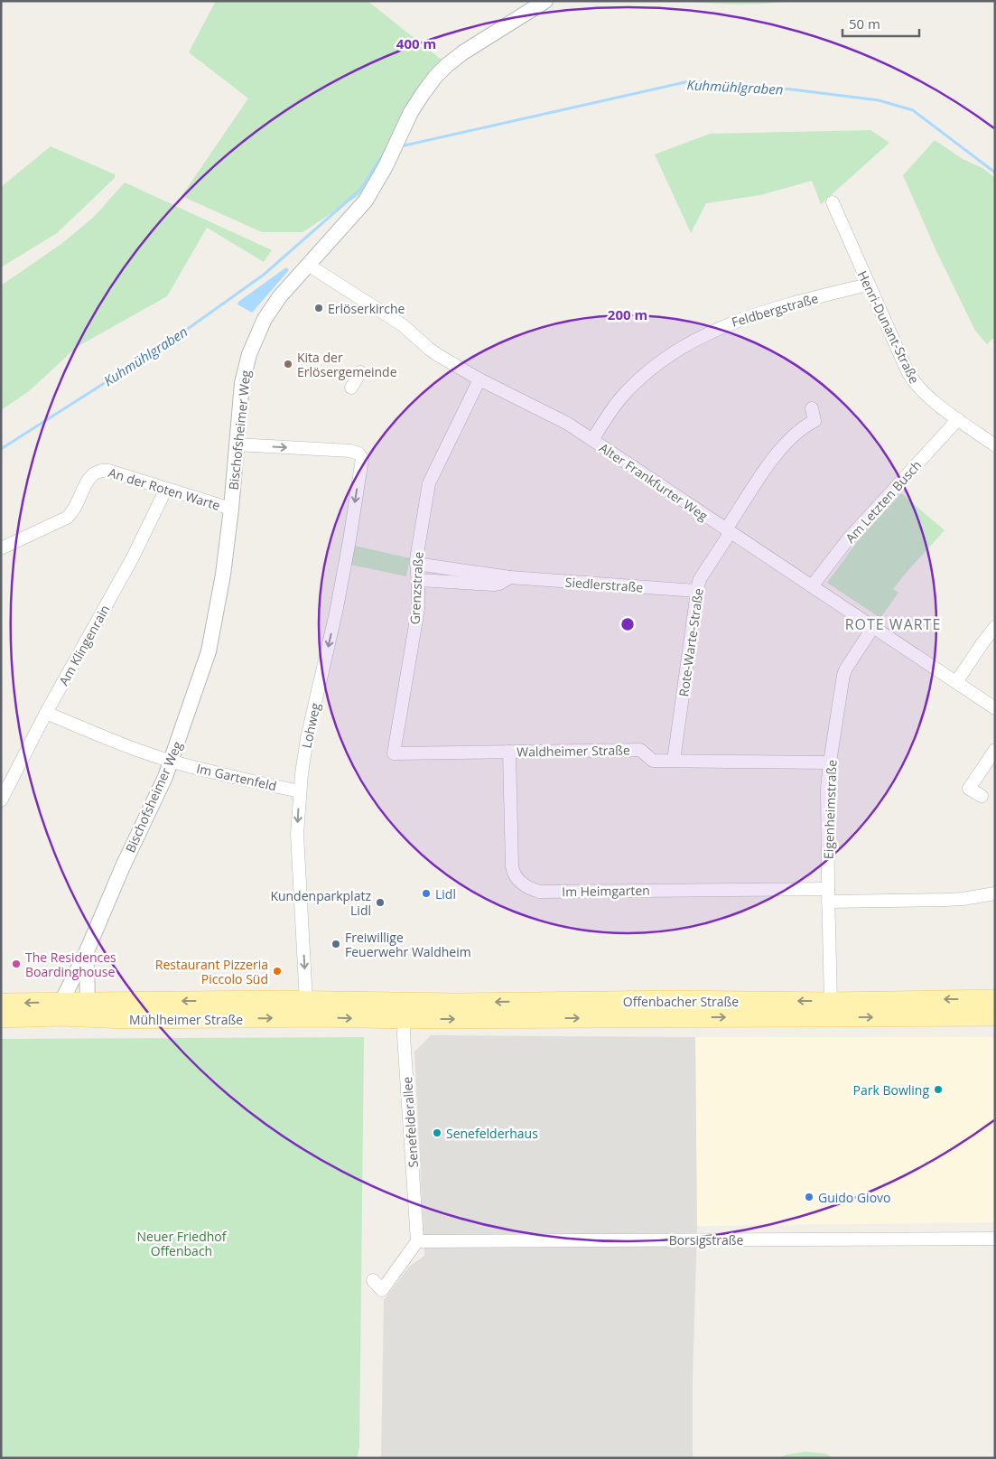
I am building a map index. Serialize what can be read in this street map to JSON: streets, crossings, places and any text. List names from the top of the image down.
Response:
{
  "streets": {
    "main road": ["Offenbacher Straße", "Mühlheimer Straße"],
    "street": [
      "Feldbergstraße",
      "Henri-Dunant-Straße",
      "Bischofsheimer Weg",
      "Alter Frankfurter Weg",
      "An der Roten Warte",
      "Am Letzten Busch",
      "Siedlerstraße",
      "Grenzstraße",
      "Rote-Warte-Straße",
      "Am Klingenrain",
      "Lohweg",
      "Waldheimer Straße",
      "Im Gartenfeld",
      "Eigenheimstraße",
      "Im Heimgarten",
      "Senefelderallee",
      "Borsigstraße"
    ]
  },
  "crossings": [
    ["Feldbergstraße", "Henri-Dunant-Straße"],
    ["Feldbergstraße", "Alter Frankfurter Weg"],
    ["Henri-Dunant-Straße", "Am Letzten Busch"],
    ["Bischofsheimer Weg", "Alter Frankfurter Weg"],
    ["Bischofsheimer Weg", "An der Roten Warte"],
    ["Bischofsheimer Weg", "Lohweg"],
    ["Bischofsheimer Weg", "Im Gartenfeld"],
    ["Bischofsheimer Weg", "Mühlheimer Straße"],
    ["Alter Frankfurter Weg", "Am Letzten Busch"],
    ["Alter Frankfurter Weg", "Grenzstraße"],
    ["Alter Frankfurter Weg", "Rote-Warte-Straße"],
    ["Alter Frankfurter Weg", "Eigenheimstraße"],
    ["An der Roten Warte", "Am Klingenrain"],
    ["Siedlerstraße", "Grenzstraße"],
    ["Siedlerstraße", "Rote-Warte-Straße"],
    ["Grenzstraße", "Waldheimer Straße"],
    ["Rote-Warte-Straße", "Waldheimer Straße"],
    ["Am Klingenrain", "Im Gartenfeld"],
    ["Lohweg", "Im Gartenfeld"],
    ["Lohweg", "Mühlheimer Straße"],
    ["Waldheimer Straße", "Eigenheimstraße"],
    ["Waldheimer Straße", "Im Heimgarten"],
    ["Eigenheimstraße", "Im Heimgarten"],
    ["Eigenheimstraße", "Offenbacher Straße"],
    ["Offenbacher Straße", "Mühlheimer Straße"],
    ["Offenbacher Straße", "Senefelderallee"],
    ["Senefelderallee", "Borsigstraße"]
  ],
  "one_way": ["Lohweg"],
  "districts": ["ROTE WARTE"],
  "water": ["Kuhmühlgraben"],
  "parks": ["Neuer Friedhof Offenbach"],
  "places": [
    "Erlöserkirche",
    "Kita der Erlösergemeinde",
    "Lidl",
    "Kundenparkplatz Lidl",
    "Freiwillige Feuerwehr Waldheim",
    "The Residences Boardinghouse",
    "Restaurant Pizzeria Piccolo Süd",
    "Park Bowling",
    "Senefelderhaus",
    "Guido Giovo"
  ],
  "scale_bar": "50 m",
  "rings": ["400 m", "200 m"]
}
